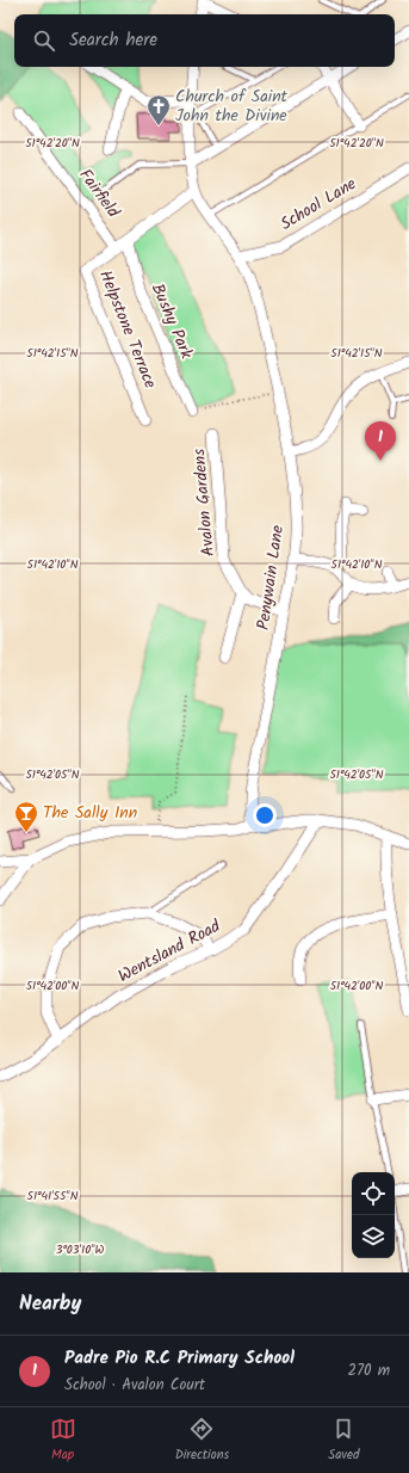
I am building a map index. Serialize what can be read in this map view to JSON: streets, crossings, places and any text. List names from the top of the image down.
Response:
{
  "streets": {
    "street": [
      "Fairfield",
      "School Lane",
      "Bushy Park",
      "Helpstone Terrace",
      "Avalon Gardens",
      "Penywain Lane",
      "Wentsland Road"
    ]
  },
  "crossings": [
    ["Fairfield", "Helpstone Terrace"],
    ["School Lane", "Penywain Lane"],
    ["Bushy Park", "Helpstone Terrace"],
    ["Helpstone Terrace", "Penywain Lane"]
  ],
  "places": {
    "church": ["Church of Saint John the Divine"],
    "bar": ["The Sally Inn"]
  },
  "page": {
    "search": "Search here",
    "pins": "1",
    "heading": "Nearby",
    "list": [
      {
        "mark": "1",
        "name": "Padre Pio R.C Primary School",
        "note": "School · Avalon Court",
        "value": "270 m"
      }
    ],
    "nav": ["Map", "Directions", "Saved"]
  },
  "coordinates": [
    "51°42'20\"N",
    "51°42'15\"N",
    "51°42'10\"N",
    "51°42'05\"N",
    "51°42'00\"N",
    "51°41'55\"N",
    "3°03'10\"W"
  ]
}
